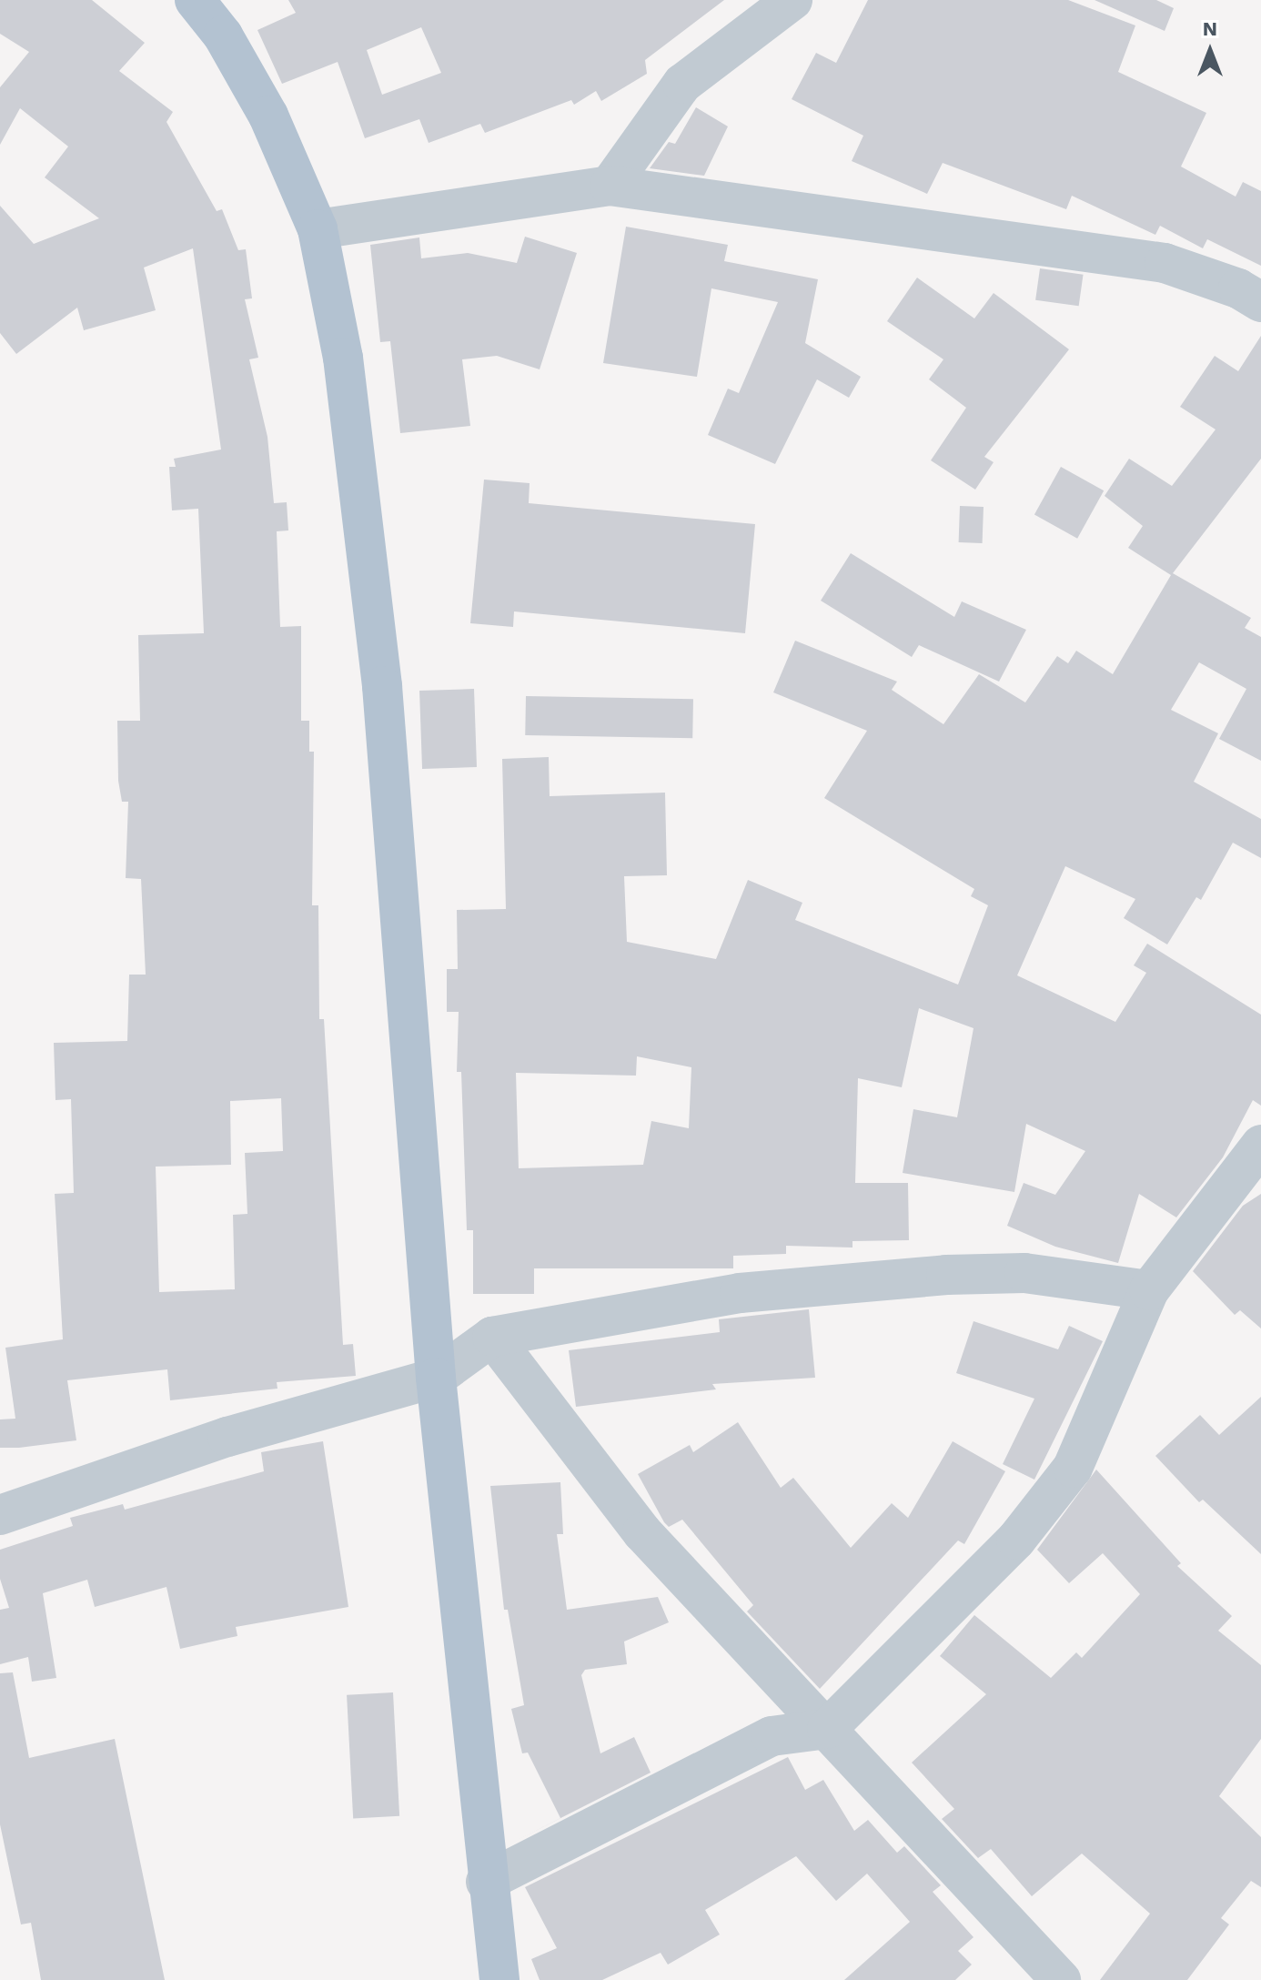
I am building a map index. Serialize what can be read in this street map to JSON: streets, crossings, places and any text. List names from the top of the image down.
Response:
{
  "north": "top"
}
